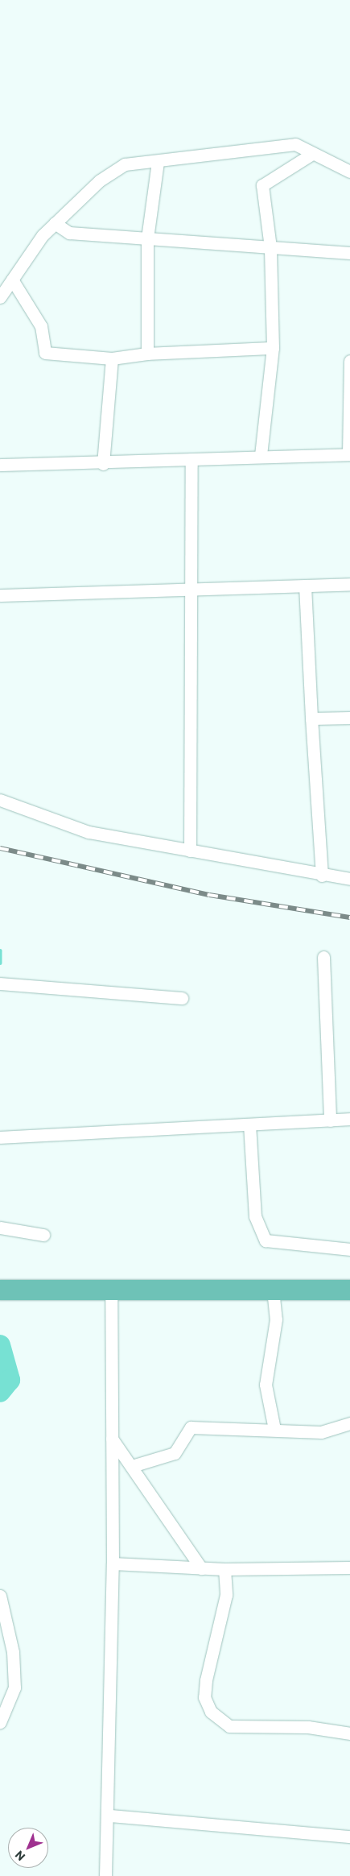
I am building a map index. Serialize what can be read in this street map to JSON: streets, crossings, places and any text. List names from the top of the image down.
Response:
{
  "north": "bottom left"
}
